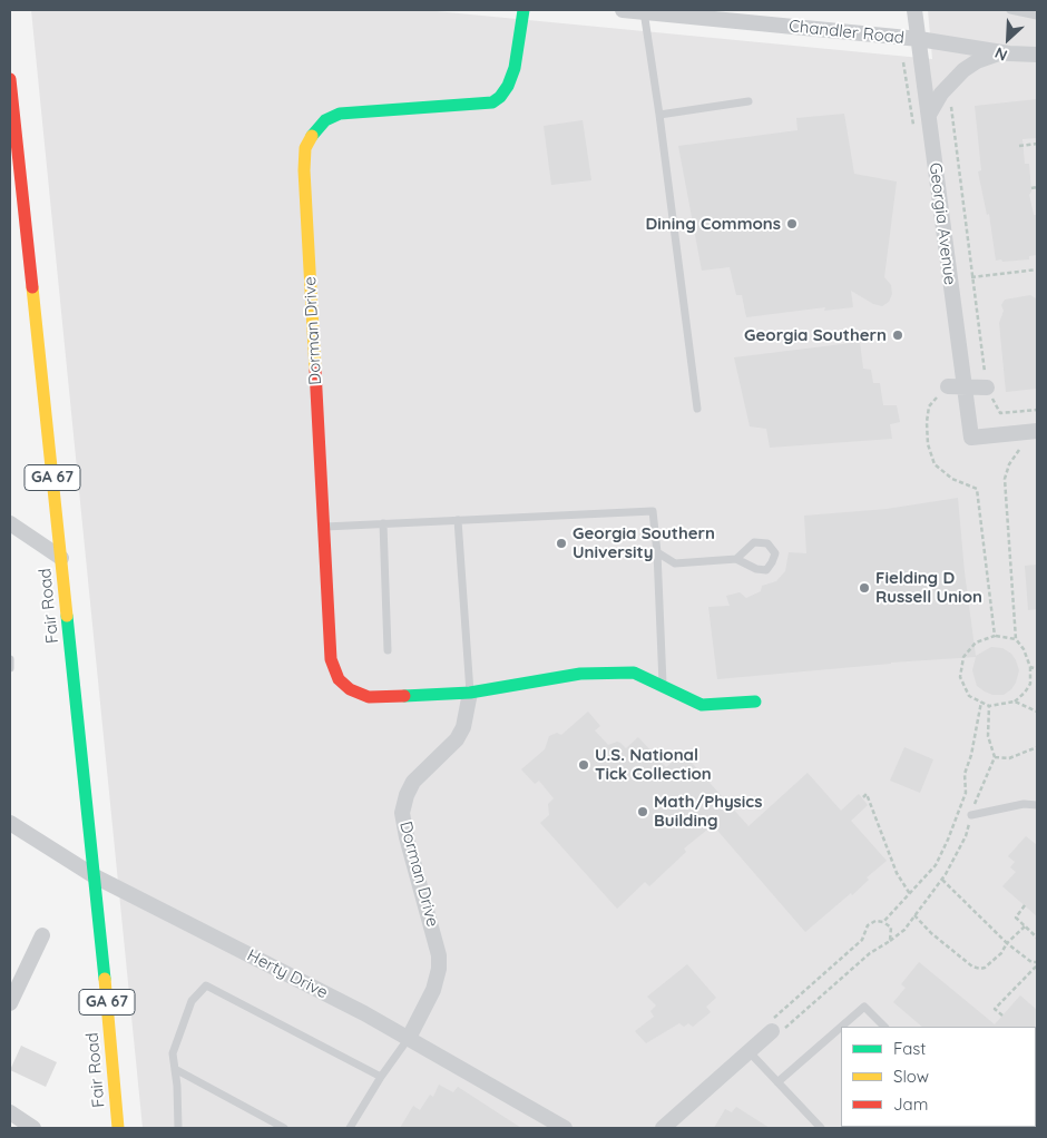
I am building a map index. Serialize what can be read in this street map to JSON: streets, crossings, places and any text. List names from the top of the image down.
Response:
{
  "streets": {
    "street": [
      "Chandler Road",
      "Georgia Avenue",
      "Dorman Drive",
      "GA 67",
      "Fair Road",
      "Herty Drive"
    ]
  },
  "crossings": [
    ["Chandler Road", "Georgia Avenue"],
    ["Dorman Drive", "Herty Drive"],
    ["Fair Road", "Herty Drive"]
  ],
  "places": [
    "Dining Commons",
    "Georgia Southern",
    "Georgia Southern University",
    "Fielding D Russell Union",
    "U.S. National Tick Collection",
    "Math/Physics Building"
  ],
  "legend": ["Fast", "Slow", "Jam"],
  "north": "bottom left"
}
